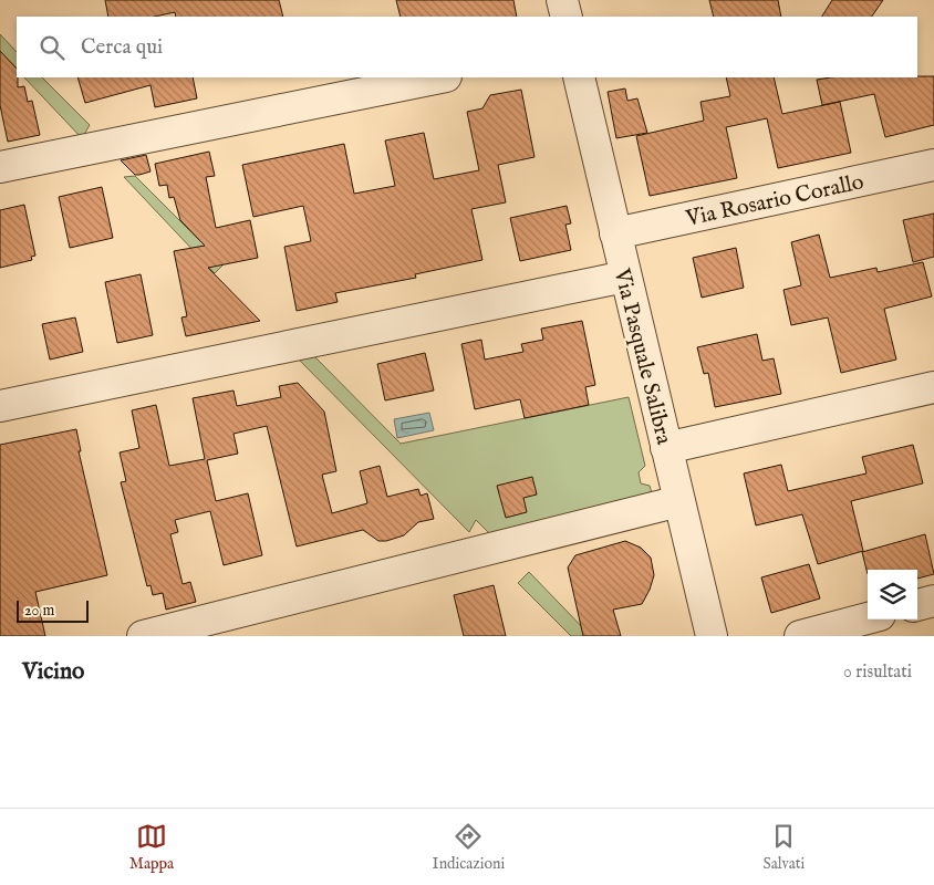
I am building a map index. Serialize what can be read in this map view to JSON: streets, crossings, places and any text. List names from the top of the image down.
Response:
{
  "streets": {
    "street": ["Via Rosario Corallo", "Via Pasquale Salibra"]
  },
  "crossings": [
    ["Via Rosario Corallo", "Via Pasquale Salibra"]
  ],
  "scale_bar": "20 m",
  "page": {
    "search": "Cerca qui",
    "scale": "20 m",
    "heading": ["Vicino", "0 risultati"],
    "nav": ["Mappa", "Indicazioni", "Salvati"]
  }
}
